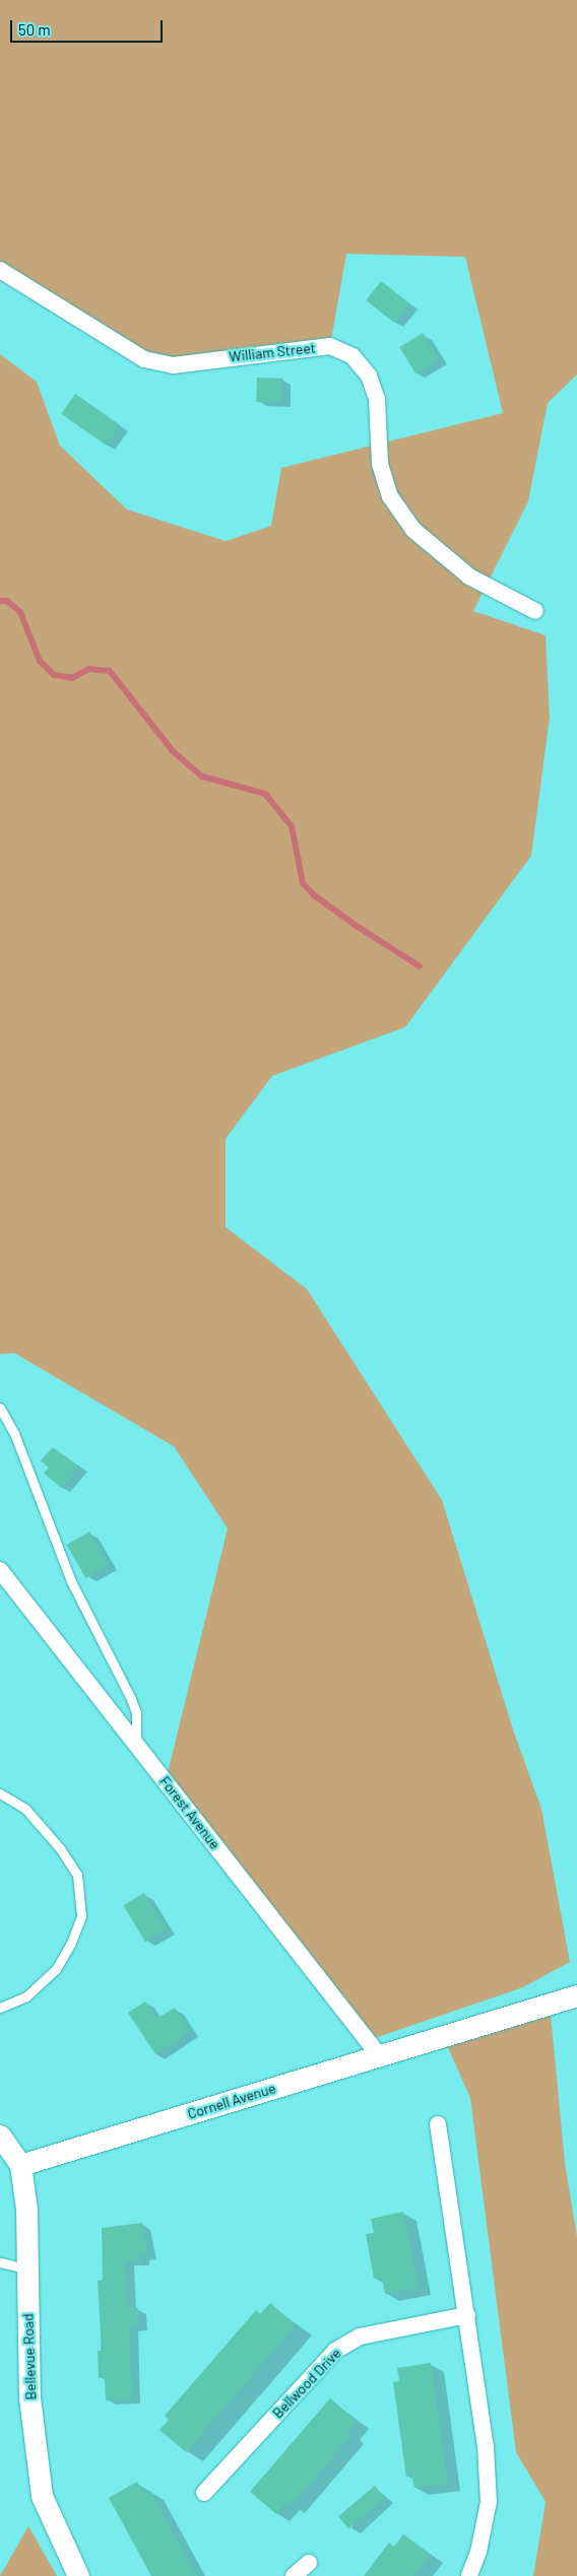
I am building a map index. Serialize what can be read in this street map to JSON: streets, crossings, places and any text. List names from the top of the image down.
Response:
{
  "streets": {
    "street": [
      "William Street",
      "Forest Avenue",
      "Cornell Avenue",
      "Bellevue Road",
      "Bellwood Drive"
    ]
  },
  "crossings": [
    ["Forest Avenue", "Cornell Avenue"],
    ["Cornell Avenue", "Bellevue Road"]
  ],
  "scale_bar": "50 m"
}
